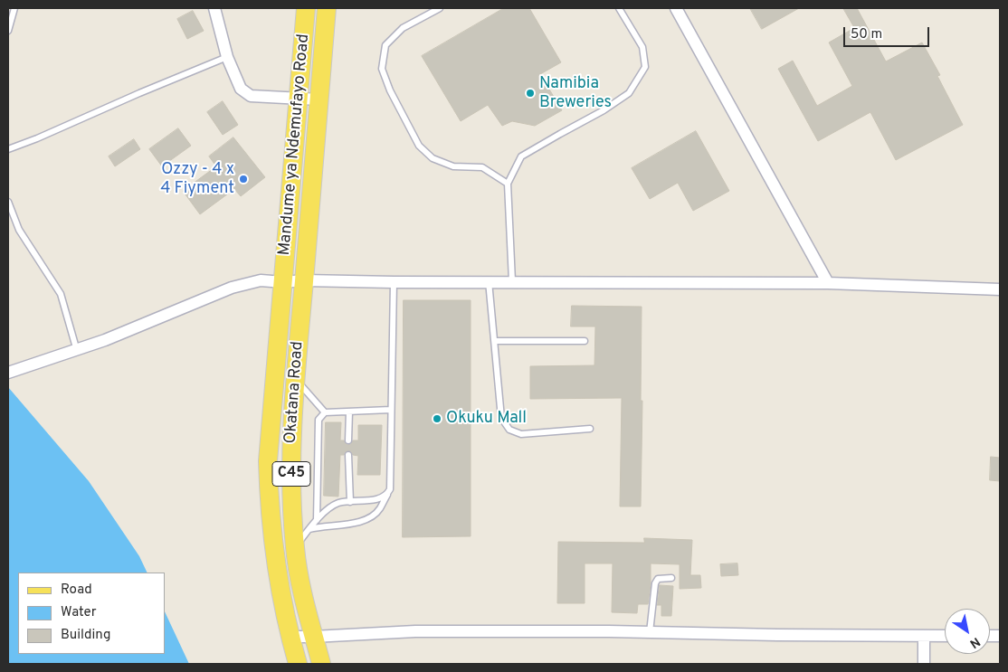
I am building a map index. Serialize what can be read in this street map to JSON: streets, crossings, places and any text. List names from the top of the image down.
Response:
{
  "streets": {
    "main road": ["Mandume ya Ndemufayo Road", "Okatana Road", "C45"]
  },
  "crossings": [
    ["Mandume ya Ndemufayo Road", "Okatana Road"]
  ],
  "places": ["Namibia Breweries", "Ozzy - 4 x 4 Fiyment", "Okuku Mall"],
  "legend": ["Road", "Water", "Building"],
  "scale_bar": "50 m",
  "north": "bottom right"
}
